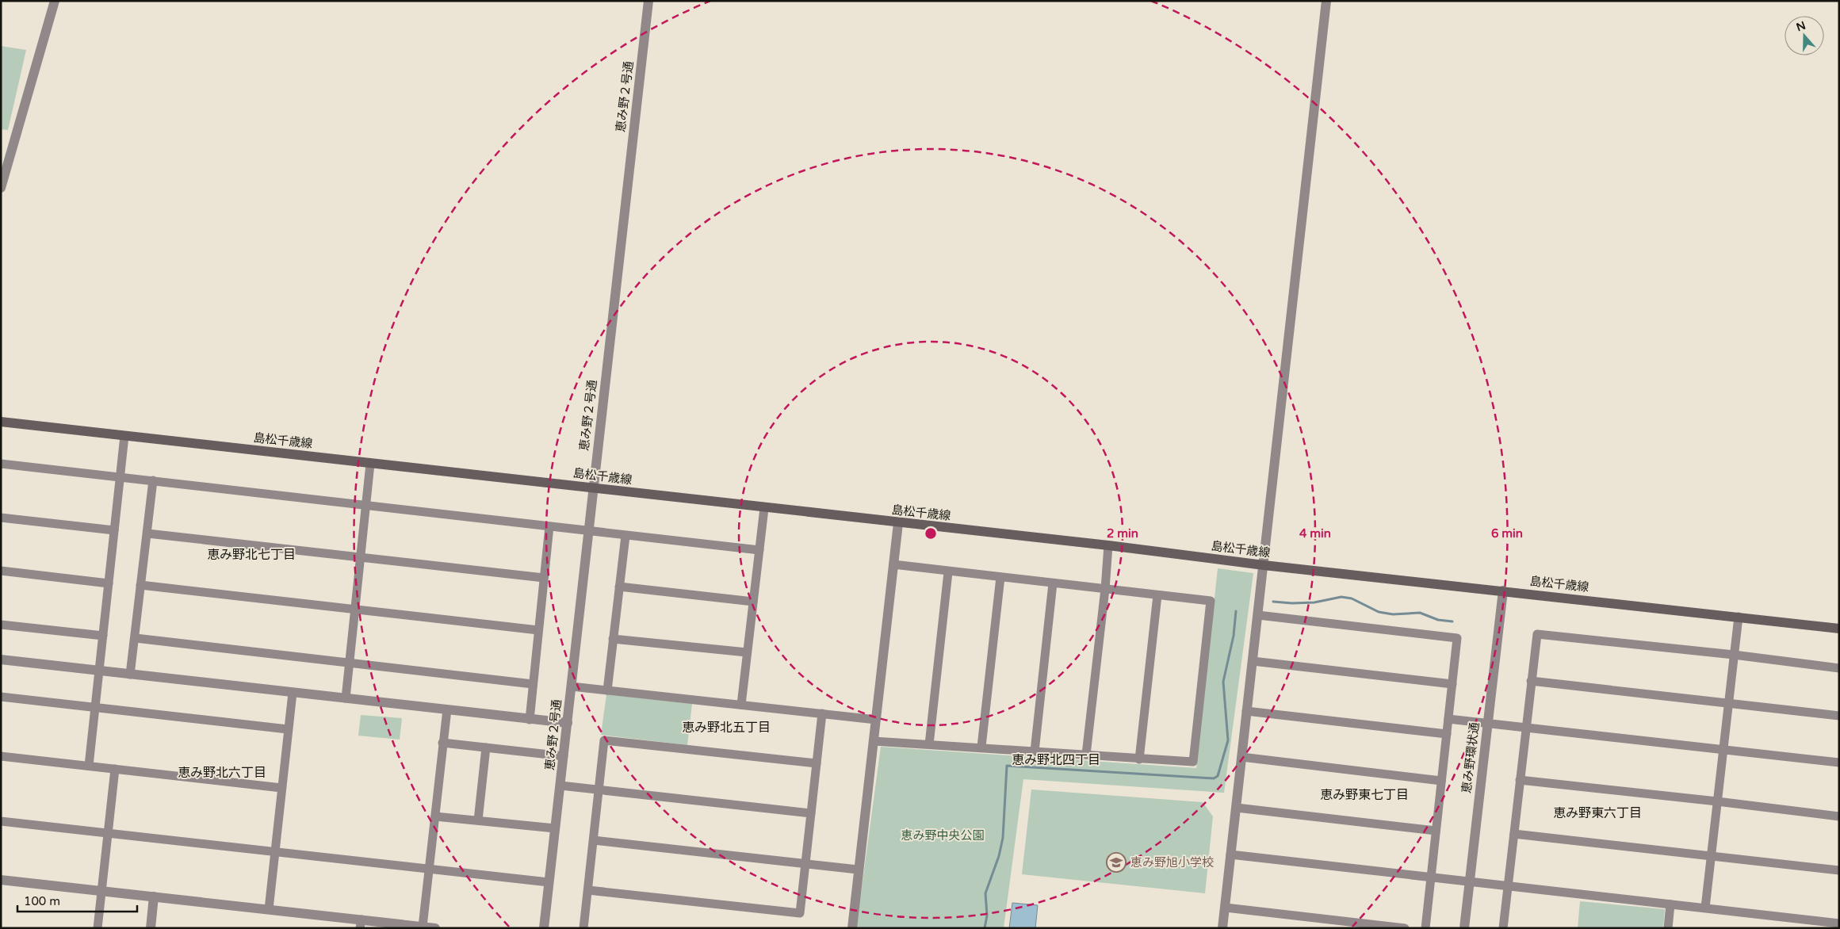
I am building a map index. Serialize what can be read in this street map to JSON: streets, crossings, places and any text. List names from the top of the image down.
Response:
{
  "streets": {
    "main road": ["島松千歳線"],
    "street": ["恵み野２号通", "恵み野環状通"]
  },
  "crossings": [
    ["恵み野２号通", "島松千歳線"],
    ["島松千歳線", "恵み野環状通"]
  ],
  "districts": [
    "恵み野北七丁目",
    "恵み野北五丁目",
    "恵み野北四丁目",
    "恵み野北六丁目",
    "恵み野東七丁目",
    "恵み野東六丁目"
  ],
  "parks": ["恵み野中央公園"],
  "places": {
    "school or university": ["恵み野旭小学校"]
  },
  "scale_bar": "100 m",
  "north": "top",
  "rings": ["2 min", "4 min", "6 min"]
}
